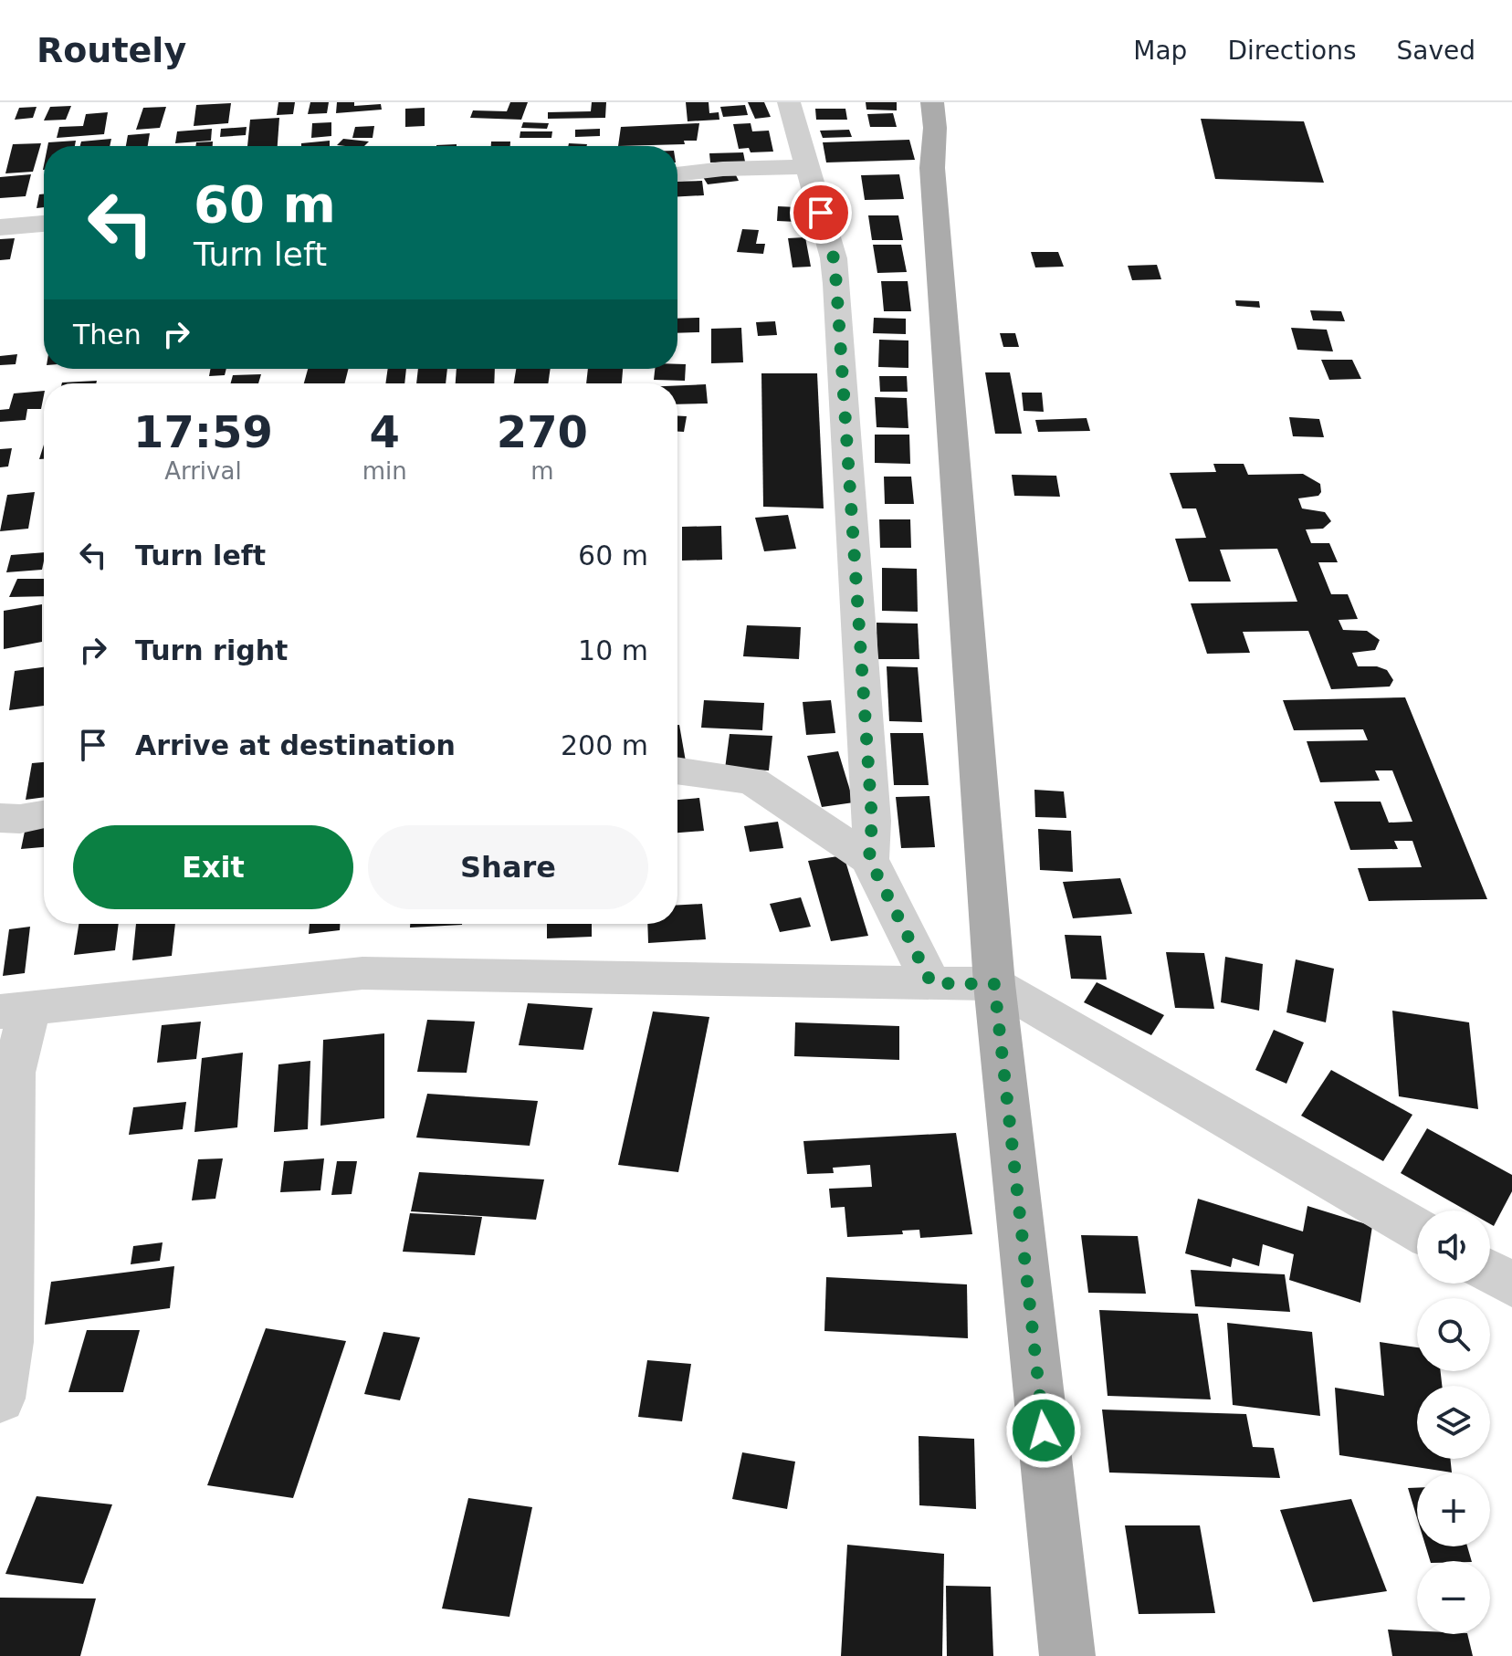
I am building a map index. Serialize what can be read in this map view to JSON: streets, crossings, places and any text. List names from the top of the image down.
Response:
{
  "page": {
    "header": "Routely",
    "nav": ["Map", "Directions", "Saved"],
    "turn": ["60 m", "Turn left"],
    "then": "Then",
    "eta": [
      "17:59",
      "Arrival",
      "4",
      "min",
      "270",
      "m"
    ],
    "list": [
      {
        "name": "Turn left",
        "value": "60 m"
      },
      {
        "name": "Turn right",
        "value": "10 m"
      },
      {
        "name": "Arrive at destination",
        "value": "200 m"
      }
    ],
    "buttons": ["Exit", "Share"],
    "map_buttons": ["+", "−"]
  }
}
